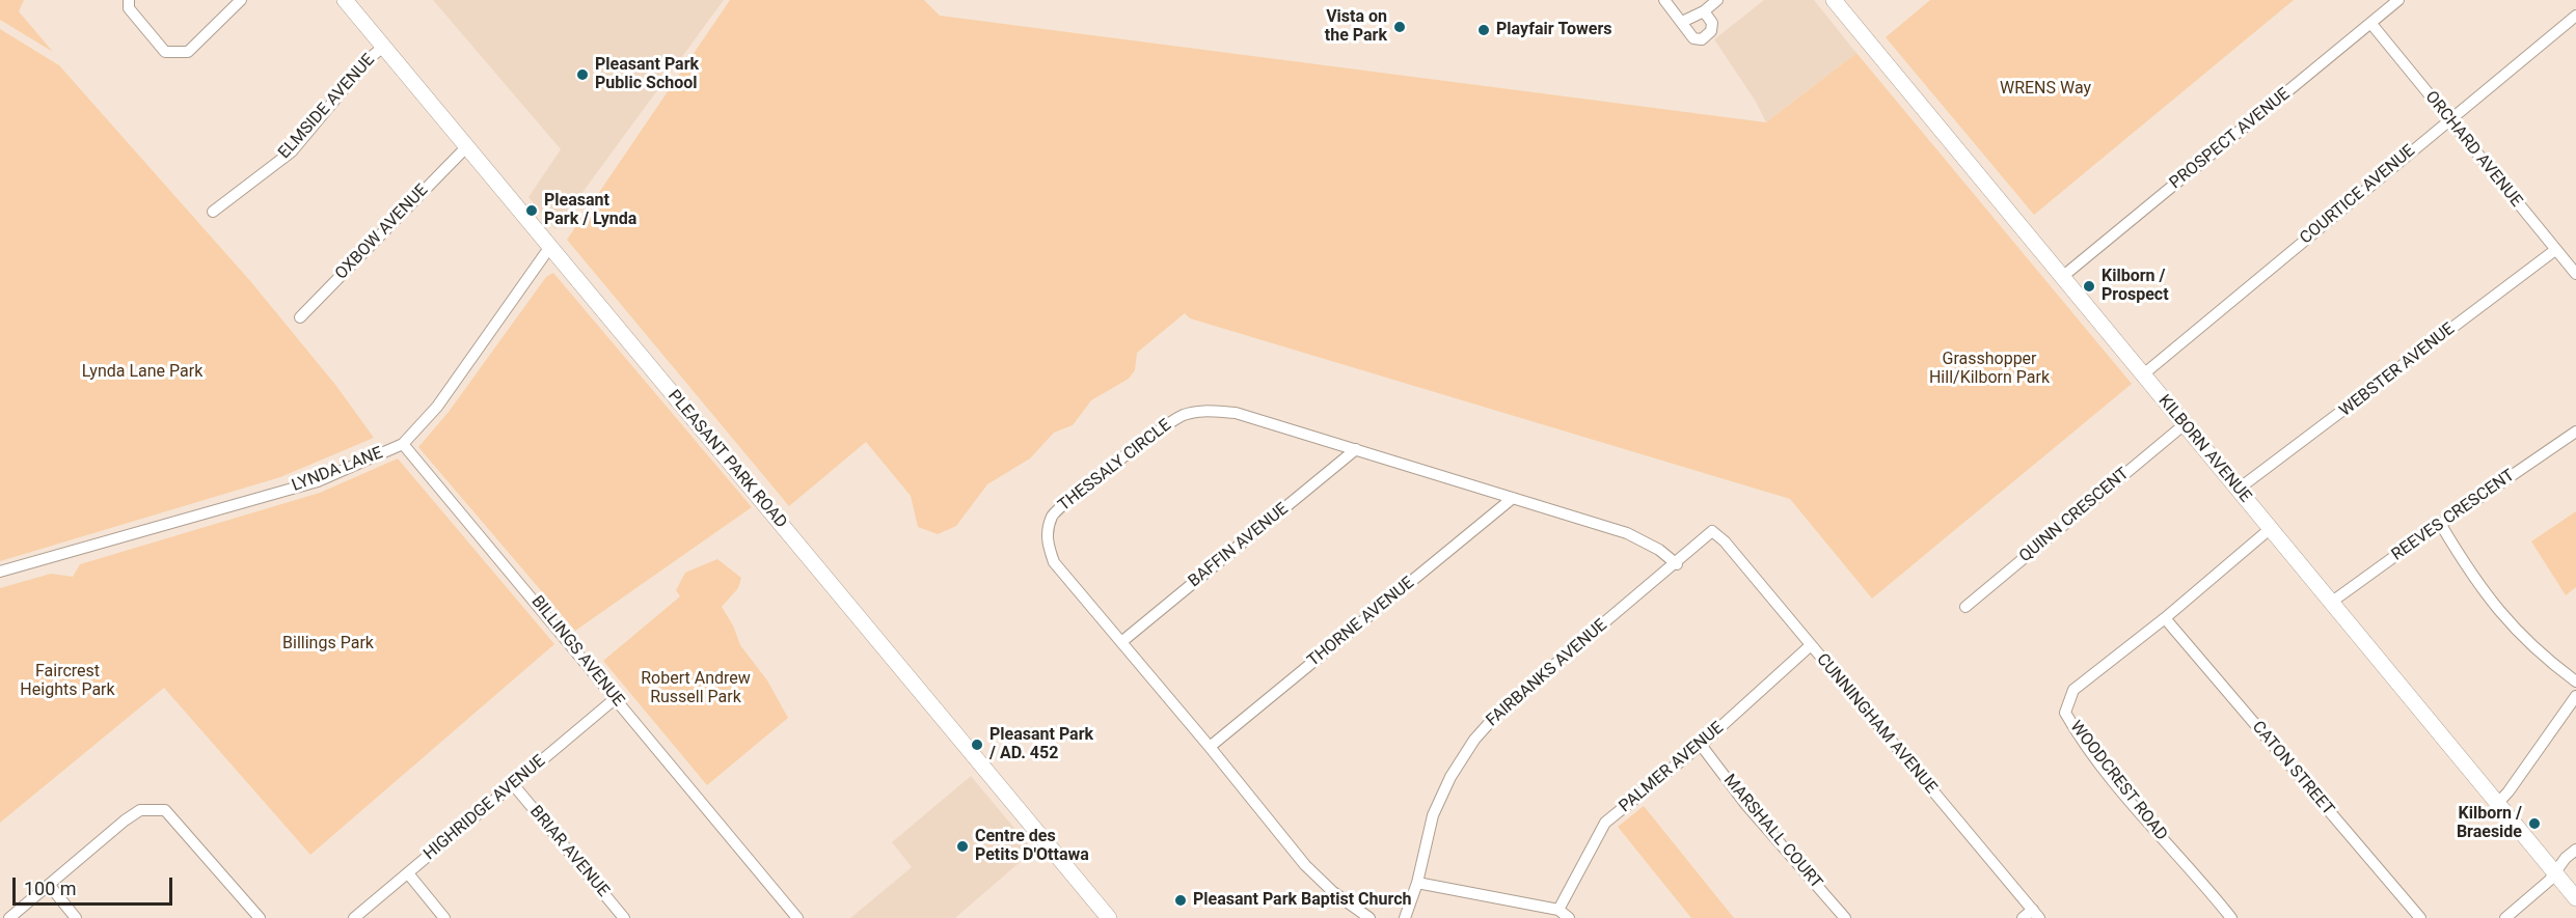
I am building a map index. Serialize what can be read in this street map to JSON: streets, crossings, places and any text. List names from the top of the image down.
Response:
{
  "streets": {
    "street": [
      "ELMSIDE AVENUE",
      "PROSPECT AVENUE",
      "ORCHARD AVENUE",
      "COURTICE AVENUE",
      "OXBOW AVENUE",
      "WEBSTER AVENUE",
      "KILBORN AVENUE",
      "PLEASANT PARK ROAD",
      "THESSALY CIRCLE",
      "LYNDA LANE",
      "QUINN CRESCENT",
      "REEVES CRESCENT",
      "BAFFIN AVENUE",
      "THORNE AVENUE",
      "BILLINGS AVENUE",
      "FAIRBANKS AVENUE",
      "CUNNINGHAM AVENUE",
      "PALMER AVENUE",
      "CATON STREET",
      "WOODCREST ROAD",
      "HIGHRIDGE AVENUE",
      "MARSHALL COURT",
      "BRIAR AVENUE"
    ]
  },
  "crossings": [
    ["ELMSIDE AVENUE", "PLEASANT PARK ROAD"],
    ["PROSPECT AVENUE", "ORCHARD AVENUE"],
    ["PROSPECT AVENUE", "KILBORN AVENUE"],
    ["ORCHARD AVENUE", "COURTICE AVENUE"],
    ["ORCHARD AVENUE", "WEBSTER AVENUE"],
    ["COURTICE AVENUE", "KILBORN AVENUE"],
    ["OXBOW AVENUE", "PLEASANT PARK ROAD"],
    ["WEBSTER AVENUE", "KILBORN AVENUE"],
    ["KILBORN AVENUE", "QUINN CRESCENT"],
    ["KILBORN AVENUE", "REEVES CRESCENT"],
    ["KILBORN AVENUE", "WOODCREST ROAD"],
    ["PLEASANT PARK ROAD", "LYNDA LANE"],
    ["THESSALY CIRCLE", "BAFFIN AVENUE"],
    ["THESSALY CIRCLE", "THORNE AVENUE"],
    ["THESSALY CIRCLE", "FAIRBANKS AVENUE"],
    ["LYNDA LANE", "BILLINGS AVENUE"],
    ["BILLINGS AVENUE", "HIGHRIDGE AVENUE"],
    ["FAIRBANKS AVENUE", "CUNNINGHAM AVENUE"],
    ["CUNNINGHAM AVENUE", "PALMER AVENUE"],
    ["PALMER AVENUE", "MARSHALL COURT"],
    ["CATON STREET", "WOODCREST ROAD"],
    ["HIGHRIDGE AVENUE", "BRIAR AVENUE"]
  ],
  "parks": [
    "WRENS Way",
    "Grasshopper Hill/Kilborn Park",
    "Lynda Lane Park",
    "Billings Park",
    "Faircrest Heights Park",
    "Robert Andrew Russell Park"
  ],
  "places": [
    "Vista on the Park",
    "Playfair Towers",
    "Pleasant Park Public School",
    "Pleasant Park / Lynda",
    "Kilborn / Prospect",
    "Pleasant Park / AD. 452",
    "Kilborn / Braeside",
    "Centre des Petits D'Ottawa",
    "Pleasant Park Baptist Church"
  ],
  "scale_bar": "100 m"
}
